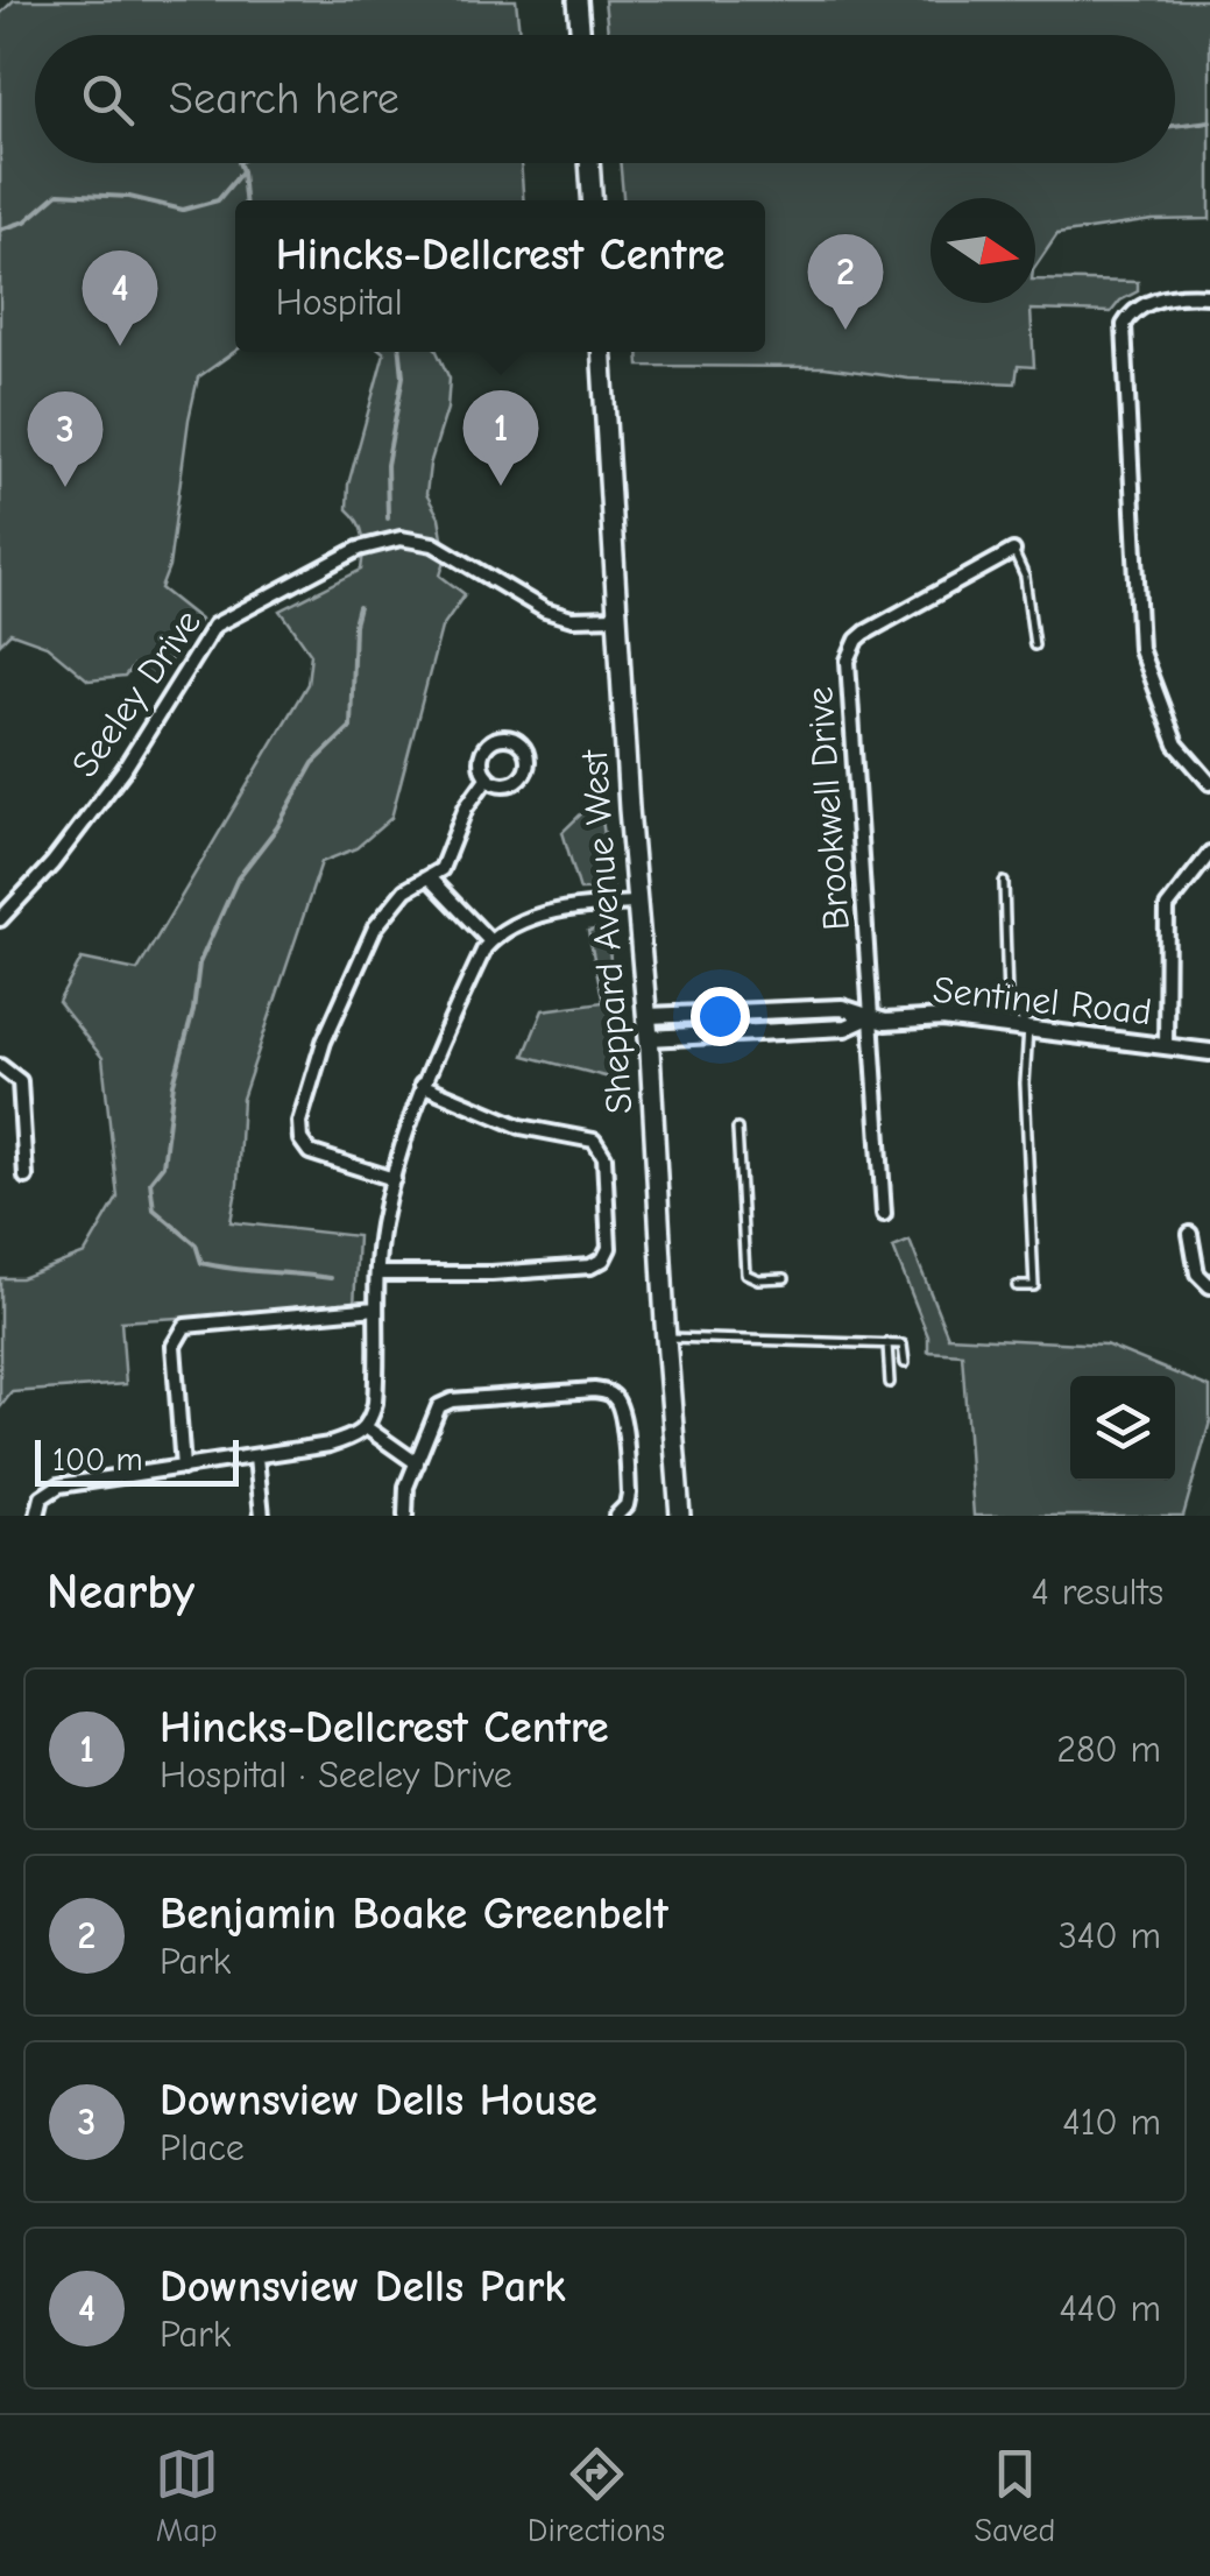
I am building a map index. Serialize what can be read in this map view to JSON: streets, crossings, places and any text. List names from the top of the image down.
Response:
{
  "streets": {
    "main road": ["Sheppard Avenue West"],
    "street": ["Seeley Drive", "Brookwell Drive", "Sentinel Road"]
  },
  "crossings": [
    ["Seeley Drive", "Sheppard Avenue West"],
    ["Brookwell Drive", "Sentinel Road"],
    ["Sheppard Avenue West", "Sentinel Road"]
  ],
  "scale_bar": "100 m",
  "north": "right",
  "page": {
    "search": "Search here",
    "popup": ["Hincks-Dellcrest Centre", "Hospital"],
    "pins": [
      "2",
      "4",
      "1",
      "3"
    ],
    "scale": "100 m",
    "heading": ["Nearby", "4 results"],
    "list": [
      {
        "mark": "1",
        "name": "Hincks-Dellcrest Centre",
        "note": "Hospital · Seeley Drive",
        "value": "280 m"
      },
      {
        "mark": "2",
        "name": "Benjamin Boake Greenbelt",
        "note": "Park",
        "value": "340 m"
      },
      {
        "mark": "3",
        "name": "Downsview Dells House",
        "note": "Place",
        "value": "410 m"
      },
      {
        "mark": "4",
        "name": "Downsview Dells Park",
        "note": "Park",
        "value": "440 m"
      }
    ],
    "nav": ["Map", "Directions", "Saved"]
  }
}
